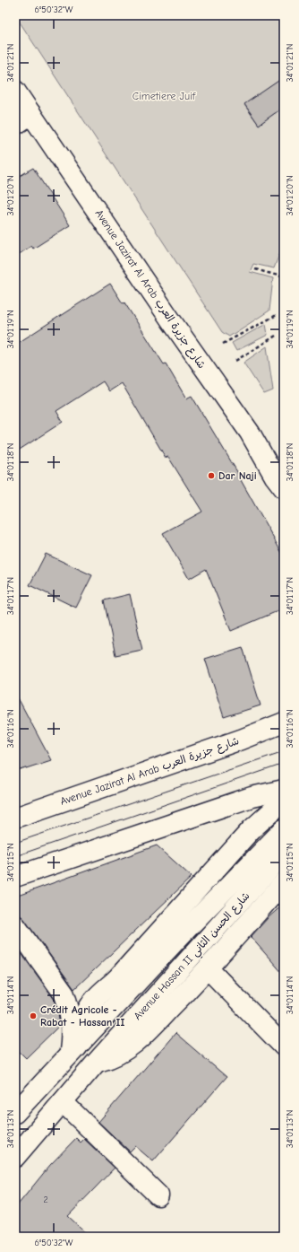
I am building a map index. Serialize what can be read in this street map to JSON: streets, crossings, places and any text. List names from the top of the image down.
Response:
{
  "streets": {
    "main road": ["Avenue Jazirat Al Arab شارع جزيرة العرب", "Avenue Hassan II شارع الحسن الثاني"]
  },
  "parks": ["Cimetiere Juif"],
  "places": ["Dar Naji", "Crédit Agricole - Rabat - Hassan II"],
  "house_numbers": ["2"],
  "coordinates": [
    "6°50'32\"W",
    "34°01'21\"N",
    "34°01'20\"N",
    "34°01'19\"N",
    "34°01'18\"N",
    "34°01'17\"N",
    "34°01'16\"N",
    "34°01'15\"N",
    "34°01'14\"N",
    "34°01'13\"N"
  ]
}
